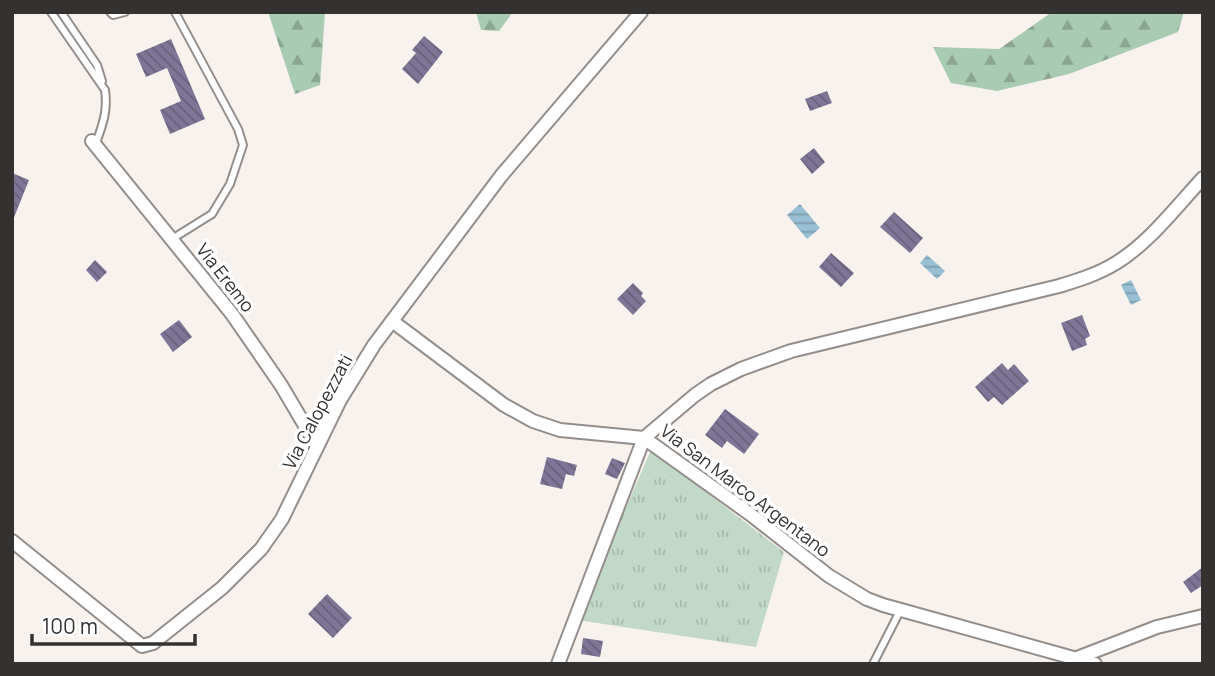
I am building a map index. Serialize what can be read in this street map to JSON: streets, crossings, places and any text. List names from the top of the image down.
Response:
{
  "streets": {
    "street": ["Via Eremo", "Via Calopezzati", "Via San Marco Argentano"]
  },
  "crossings": [
    ["Via Eremo", "Via Calopezzati"],
    ["Via Calopezzati", "Via San Marco Argentano"]
  ],
  "scale_bar": "100 m"
}
